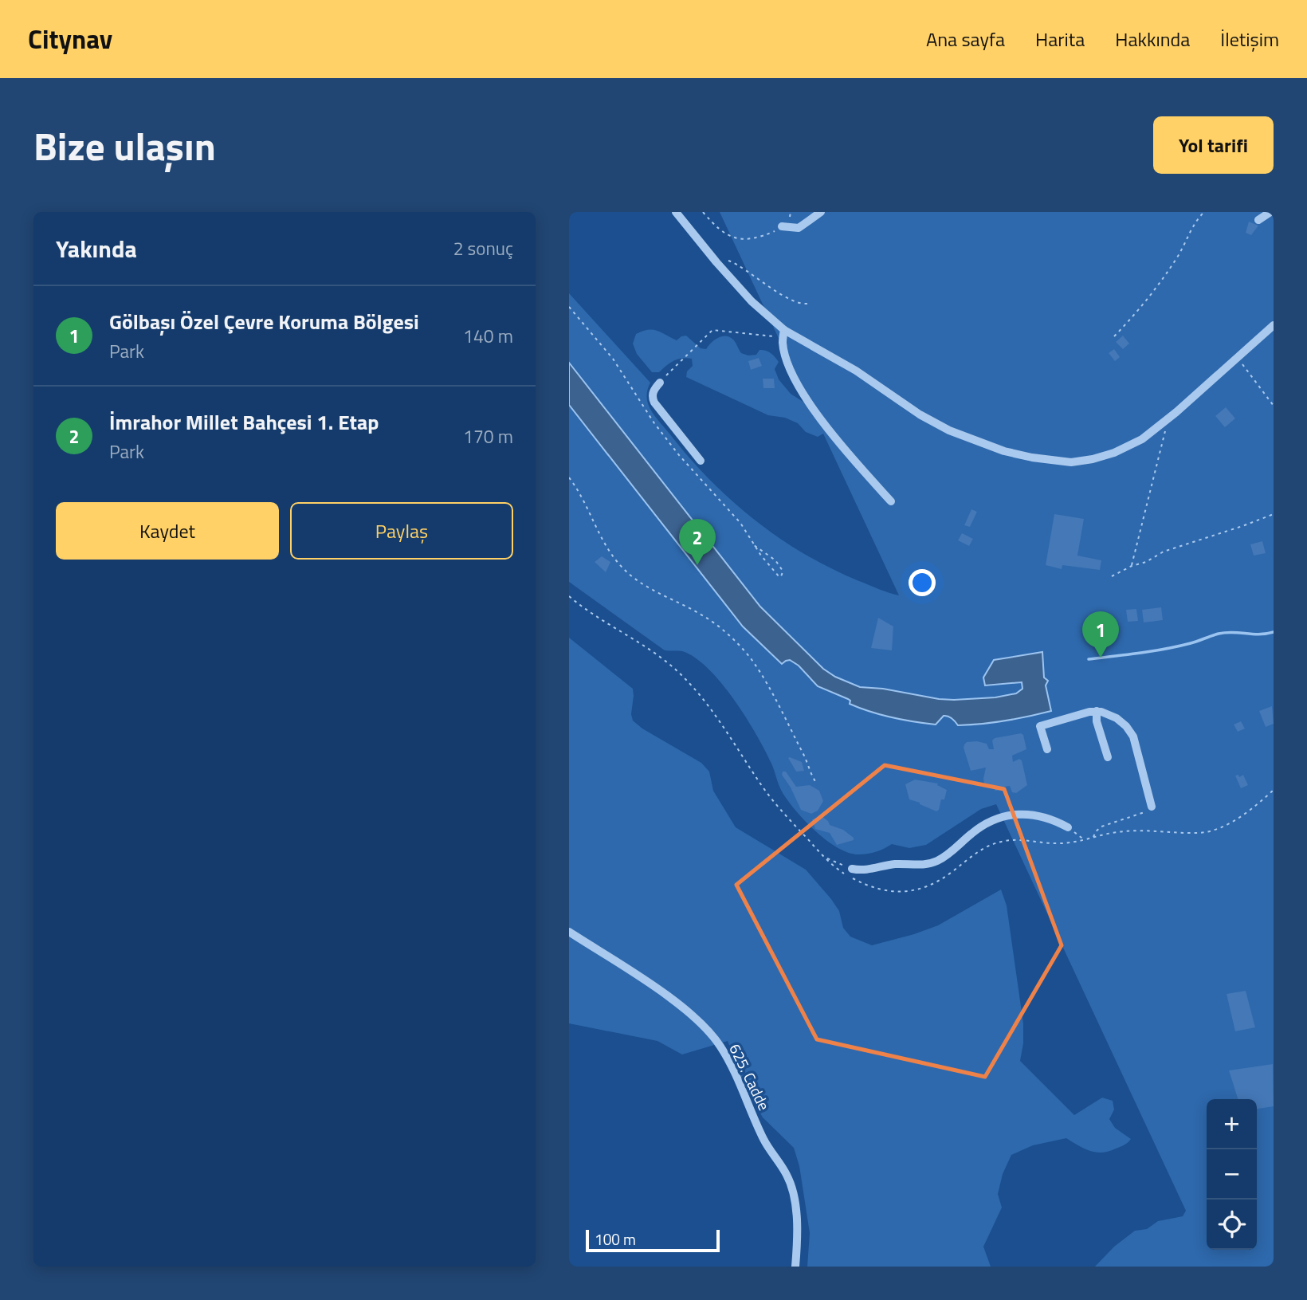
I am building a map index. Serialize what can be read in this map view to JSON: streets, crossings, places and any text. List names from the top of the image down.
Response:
{
  "streets": {
    "street": ["625. Cadde"]
  },
  "scale_bar": "100 m",
  "page": {
    "header": "Citynav",
    "nav": [
      "Ana sayfa",
      "Harita",
      "Hakkında",
      "İletişim"
    ],
    "title": "Bize ulaşın",
    "buttons": [
      "Yol tarifi",
      ["Kaydet", "Paylaş"]
    ],
    "heading": ["Yakında", "2 sonuç"],
    "list": [
      {
        "mark": "1",
        "name": "Gölbaşı Özel Çevre Koruma Bölgesi",
        "note": "Park",
        "value": "140 m"
      },
      {
        "mark": "2",
        "name": "İmrahor Millet Bahçesi 1. Etap",
        "note": "Park",
        "value": "170 m"
      }
    ],
    "pins": ["2", "1"],
    "map_buttons": ["+", "−"],
    "scale": "100 m"
  }
}
